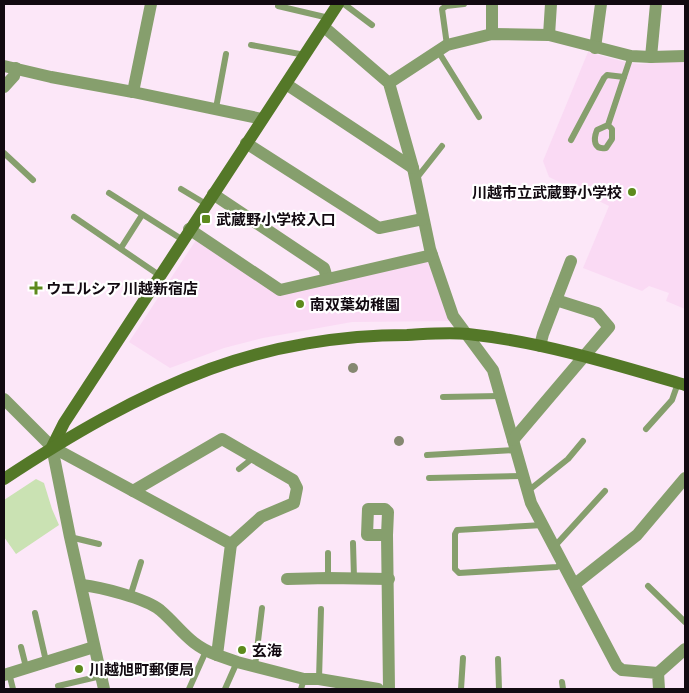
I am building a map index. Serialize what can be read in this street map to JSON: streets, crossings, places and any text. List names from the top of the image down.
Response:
{
  "places": {
    "other": [
      "川越市立武蔵野小学校",
      "南双葉幼稚園",
      "玄海",
      "川越旭町郵便局"
    ],
    "transit": ["武蔵野小学校入口"],
    "health": ["ウエルシア 川越新宿店"]
  }
}
